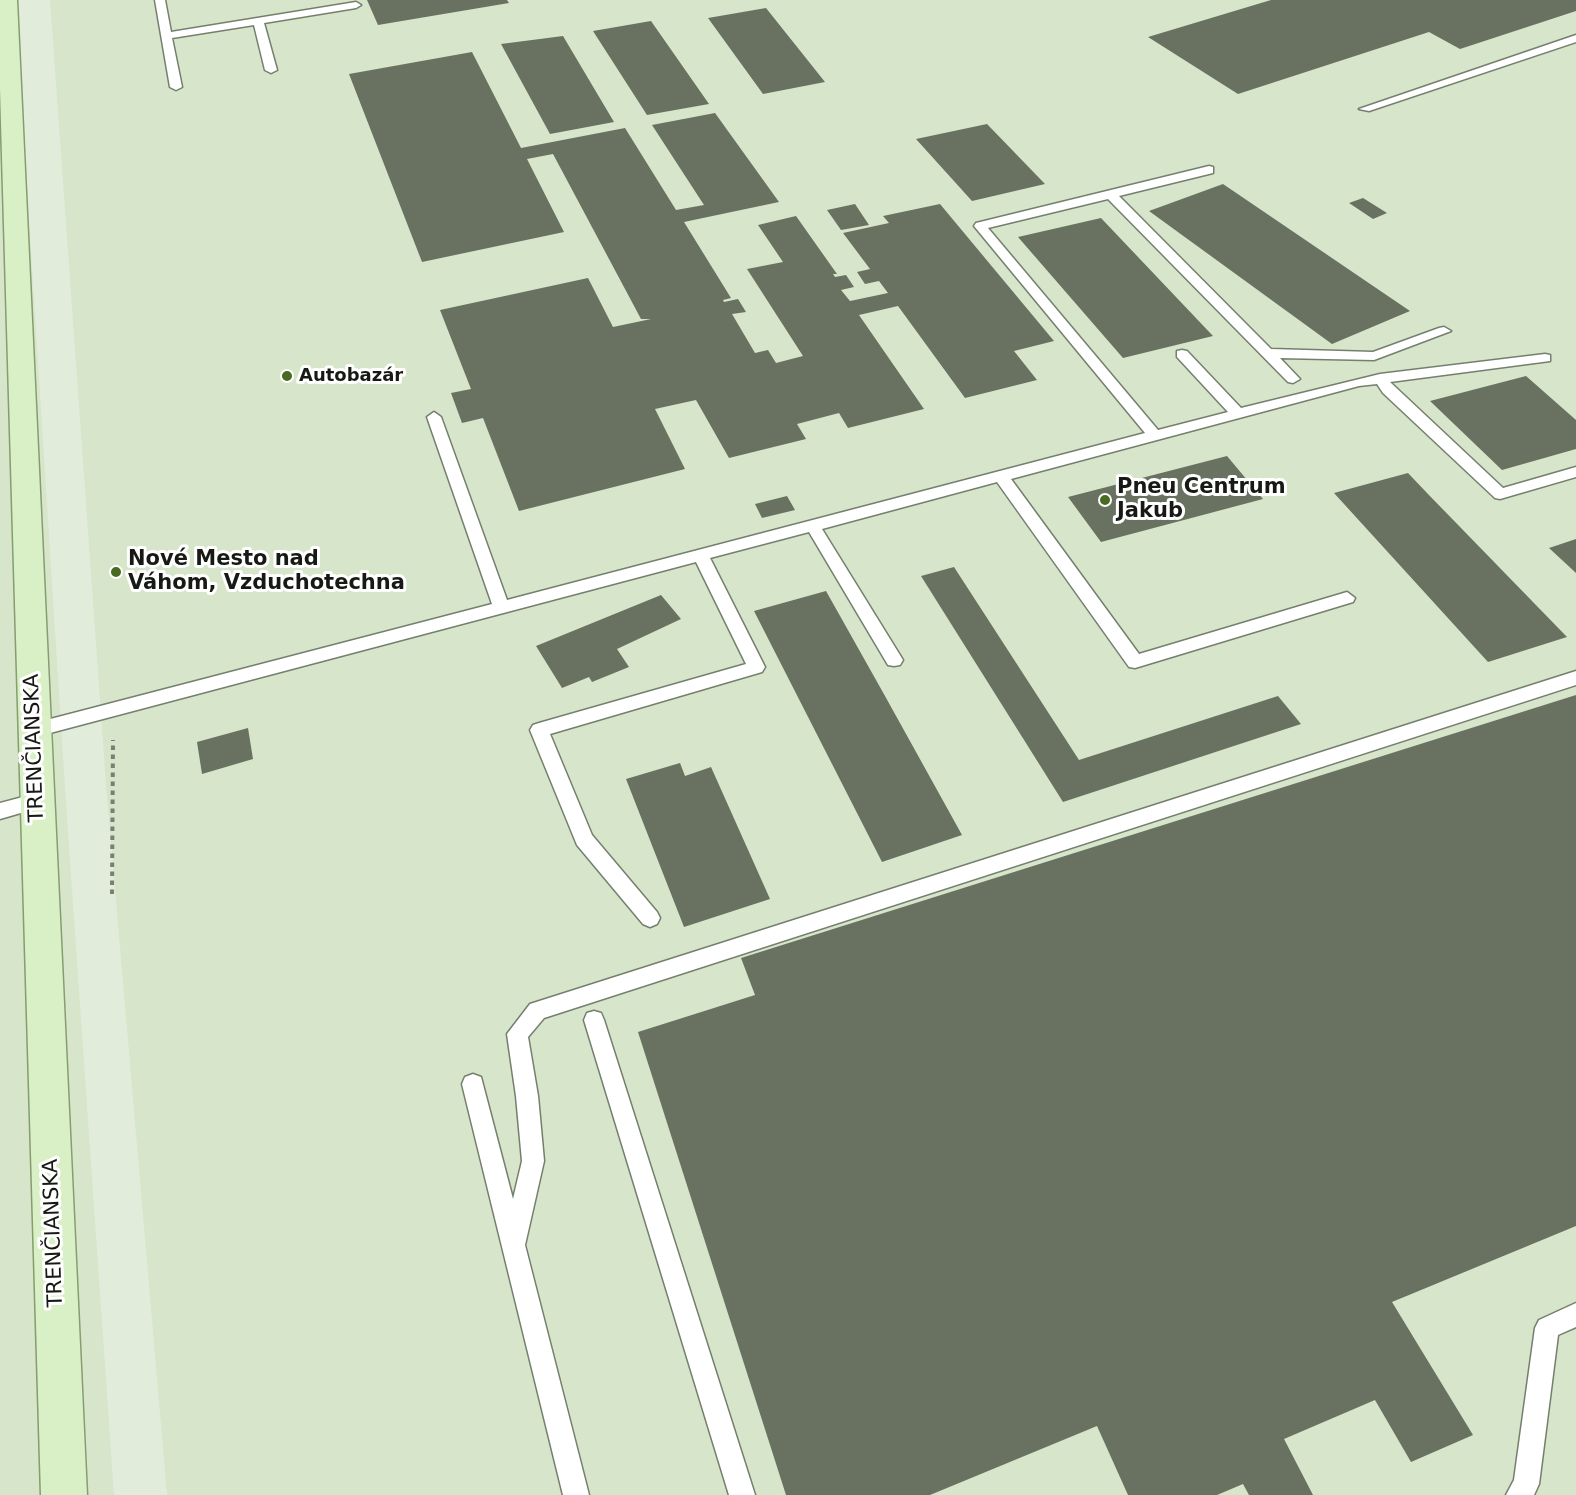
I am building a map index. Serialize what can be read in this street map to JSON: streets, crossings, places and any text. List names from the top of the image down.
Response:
{
  "streets": {
    "main road": ["TRENČIANSKA"]
  },
  "places": ["Autobazár", "Pneu Centrum Jakub", "Nové Mesto nad Váhom, Vzduchotechna"]
}
